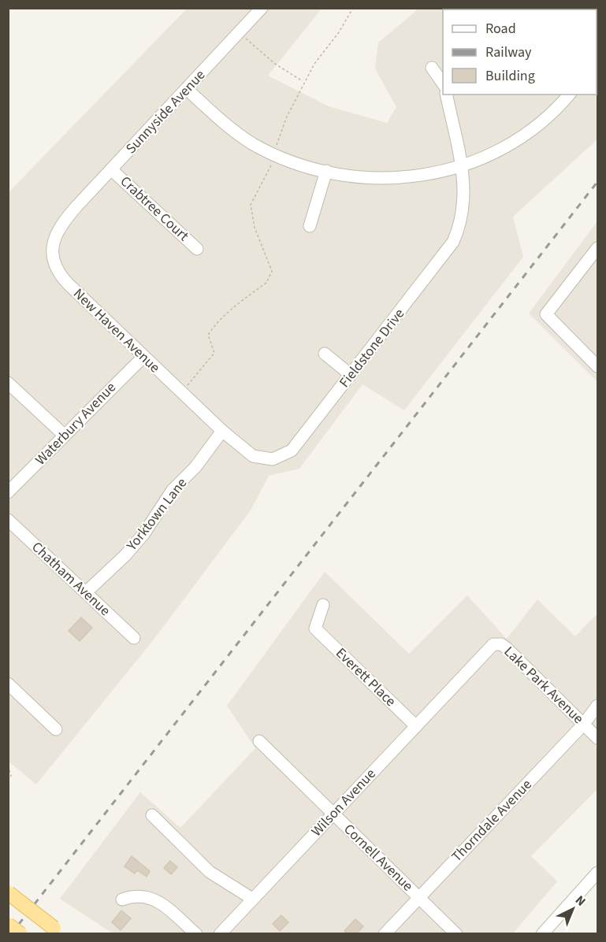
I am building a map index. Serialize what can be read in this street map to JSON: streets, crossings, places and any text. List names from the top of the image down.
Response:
{
  "streets": {
    "street": [
      "Sunnyside Avenue",
      "Crabtree Court",
      "New Haven Avenue",
      "Fieldstone Drive",
      "Waterbury Avenue",
      "Yorktown Lane",
      "Chatham Avenue",
      "Everett Place",
      "Lake Park Avenue",
      "Wilson Avenue",
      "Thorndale Avenue",
      "Cornell Avenue"
    ]
  },
  "crossings": [
    ["Sunnyside Avenue", "Crabtree Court"],
    ["Sunnyside Avenue", "New Haven Avenue"],
    ["New Haven Avenue", "Fieldstone Drive"],
    ["New Haven Avenue", "Waterbury Avenue"],
    ["New Haven Avenue", "Yorktown Lane"],
    ["Fieldstone Drive", "Yorktown Lane"],
    ["Yorktown Lane", "Chatham Avenue"],
    ["Everett Place", "Wilson Avenue"],
    ["Lake Park Avenue", "Wilson Avenue"],
    ["Lake Park Avenue", "Thorndale Avenue"],
    ["Wilson Avenue", "Cornell Avenue"],
    ["Thorndale Avenue", "Cornell Avenue"]
  ],
  "legend": ["Road", "Railway", "Building"],
  "north": "top right"
}
